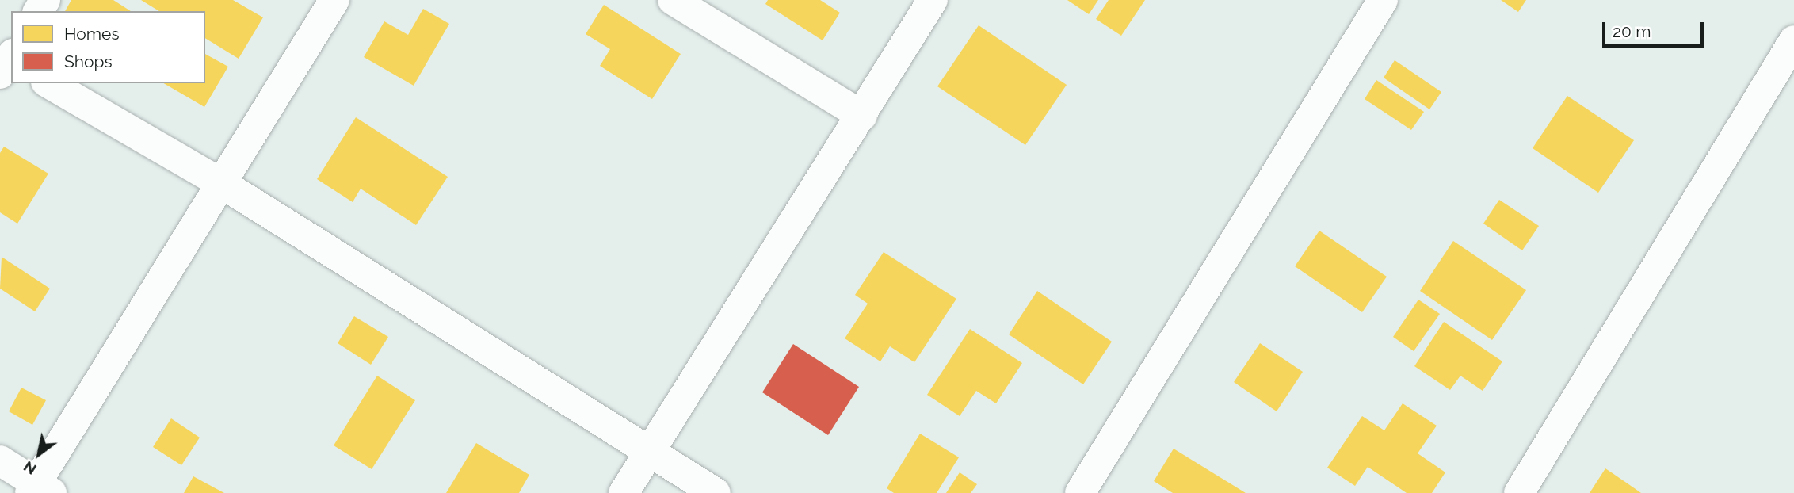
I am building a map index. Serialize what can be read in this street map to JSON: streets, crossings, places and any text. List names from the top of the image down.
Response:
{
  "legend": ["Homes", "Shops"],
  "scale_bar": "20 m",
  "north": "bottom left"
}
